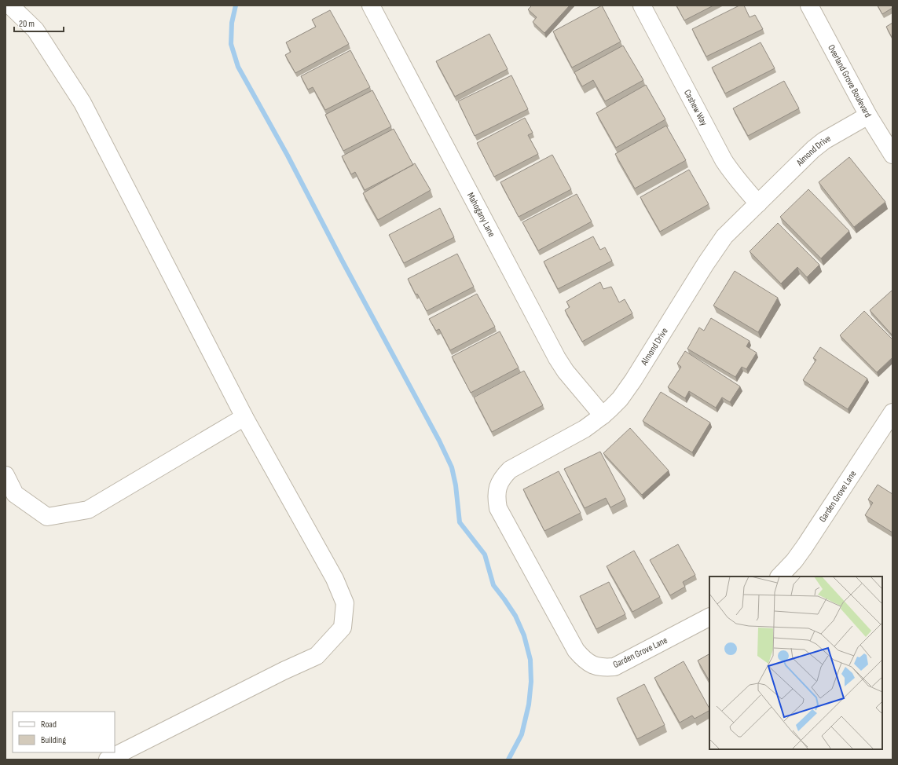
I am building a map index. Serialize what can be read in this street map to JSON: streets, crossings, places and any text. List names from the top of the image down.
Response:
{
  "streets": {
    "street": [
      "Overland Grove Boulevard",
      "Cashew Way",
      "Almond Drive",
      "Mahogany Lane",
      "Garden Grove Lane"
    ]
  },
  "crossings": [
    ["Overland Grove Boulevard", "Almond Drive"],
    ["Cashew Way", "Almond Drive"],
    ["Almond Drive", "Mahogany Lane"],
    ["Almond Drive", "Garden Grove Lane"]
  ],
  "legend": ["Road", "Building"],
  "scale_bar": "20 m"
}
